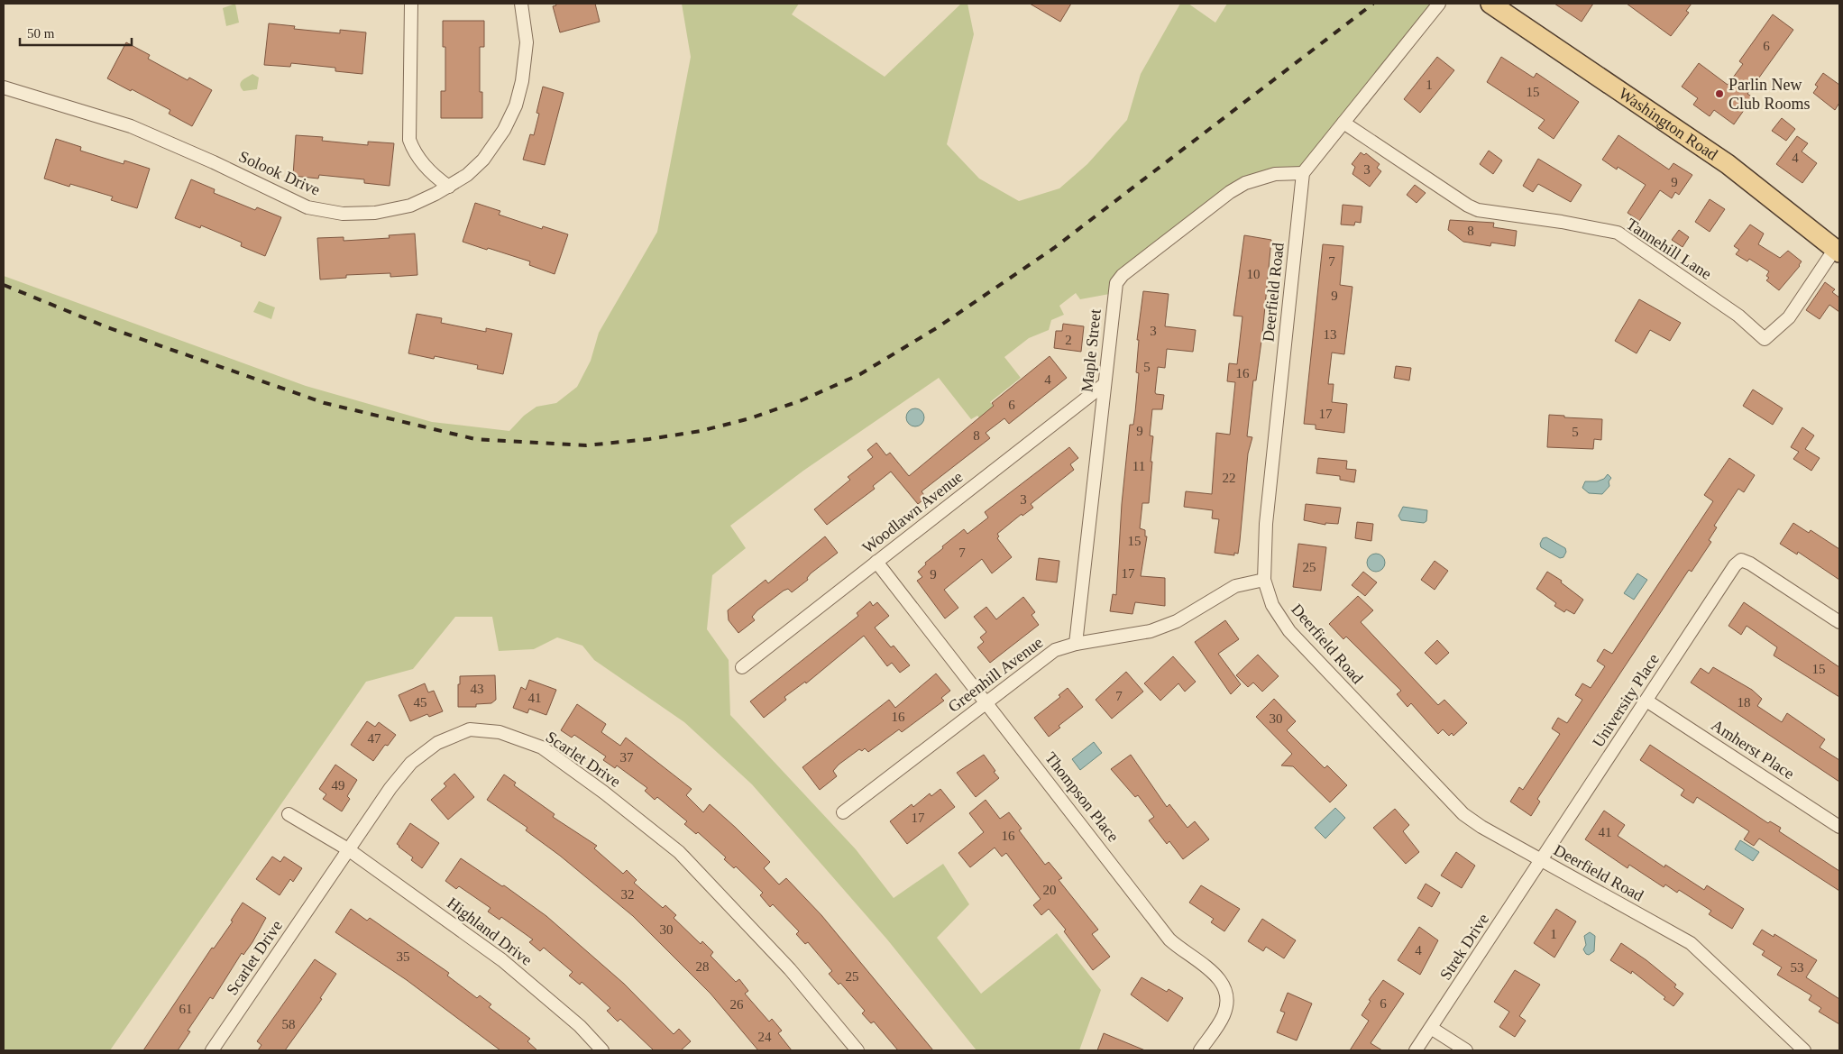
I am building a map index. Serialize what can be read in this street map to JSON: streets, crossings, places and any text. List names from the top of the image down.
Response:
{
  "streets": {
    "main road": ["Washington Road"],
    "street": [
      "Solook Drive",
      "Tannehill Lane",
      "Deerfield Road",
      "Maple Street",
      "Woodlawn Avenue",
      "Greenhill Avenue",
      "University Place",
      "Amherst Place",
      "Scarlet Drive",
      "Thompson Place",
      "Highland Drive",
      "Strek Drive"
    ]
  },
  "crossings": [
    ["Washington Road", "Tannehill Lane"],
    ["Deerfield Road", "Maple Street"],
    ["Deerfield Road", "Greenhill Avenue"],
    ["Deerfield Road", "University Place"],
    ["Deerfield Road", "Strek Drive"],
    ["Maple Street", "Woodlawn Avenue"],
    ["Maple Street", "Greenhill Avenue"],
    ["Woodlawn Avenue", "Thompson Place"],
    ["Greenhill Avenue", "Thompson Place"],
    ["University Place", "Amherst Place"],
    ["University Place", "Strek Drive"],
    ["Scarlet Drive", "Highland Drive"]
  ],
  "places": ["Parlin New Club Rooms"],
  "house_numbers": [
    "6",
    "1",
    "15",
    "4",
    "3",
    "9",
    "8",
    "7",
    "10",
    "9",
    "3",
    "13",
    "2",
    "5",
    "16",
    "4",
    "6",
    "17",
    "9",
    "5",
    "8",
    "11",
    "22",
    "3",
    "15",
    "7",
    "25",
    "17",
    "9",
    "15",
    "43",
    "7",
    "41",
    "45",
    "18",
    "16",
    "30",
    "47",
    "37",
    "49",
    "17",
    "41",
    "16",
    "20",
    "32",
    "30",
    "1",
    "4",
    "35",
    "28",
    "53",
    "25",
    "6",
    "26",
    "61",
    "58",
    "24"
  ],
  "scale_bar": "50 m"
}
